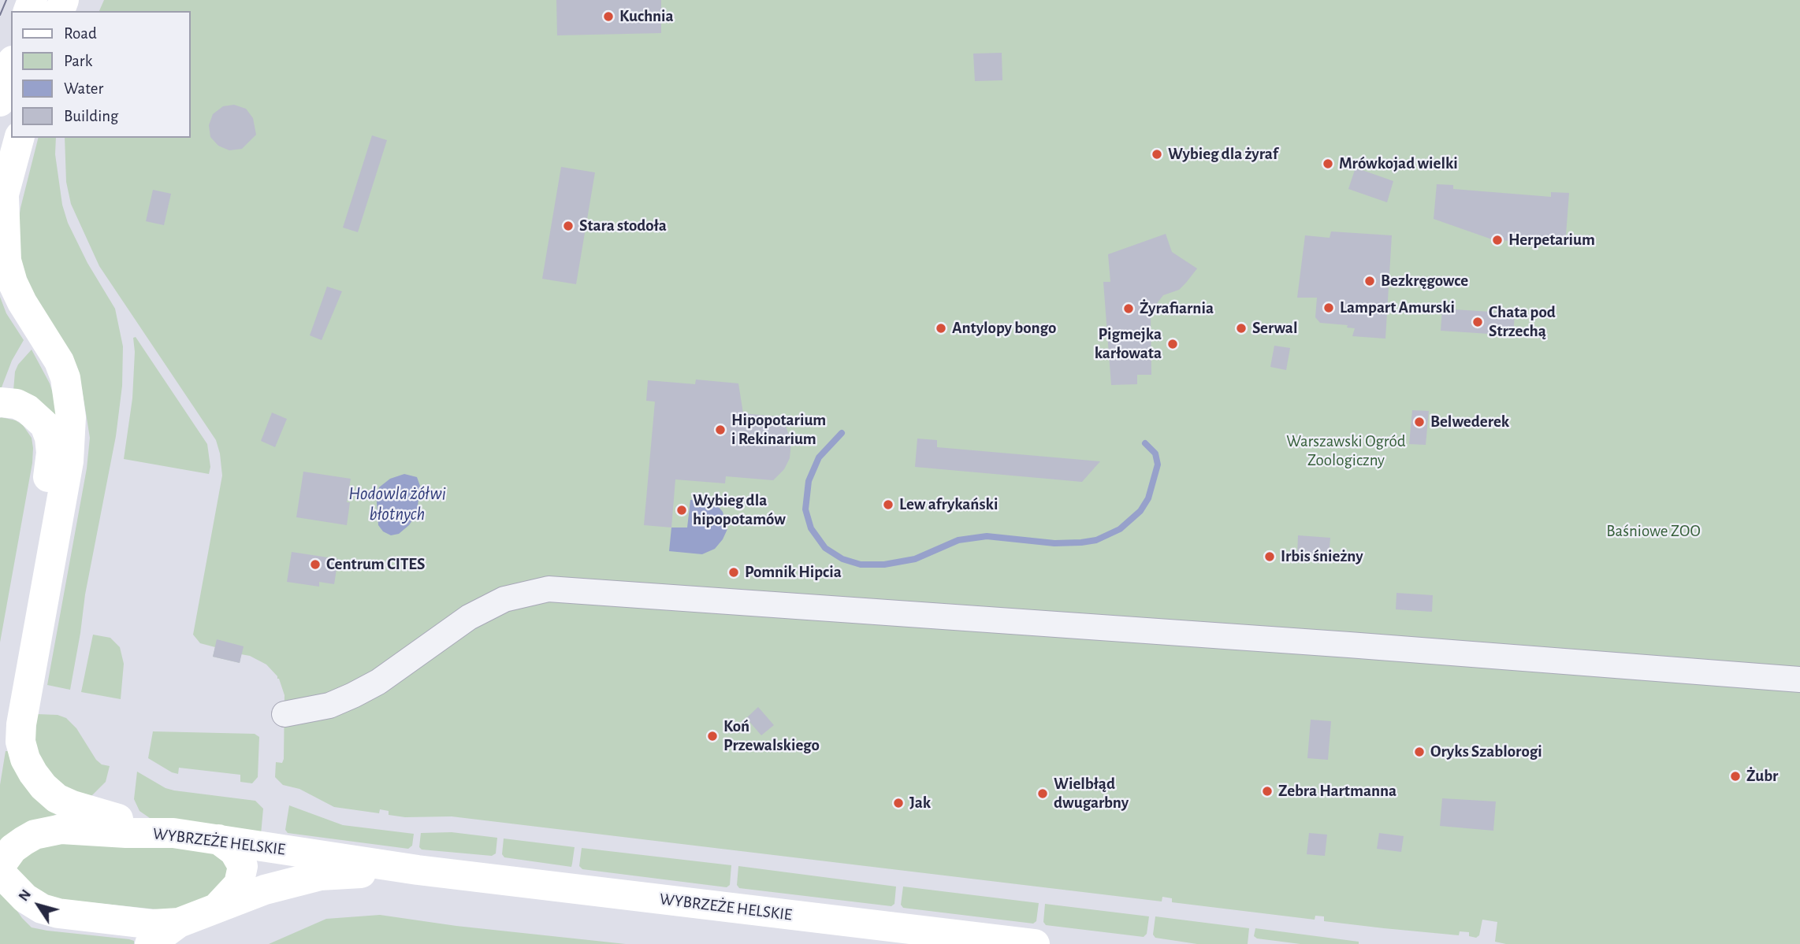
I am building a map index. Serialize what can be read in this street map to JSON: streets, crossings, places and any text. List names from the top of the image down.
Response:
{
  "streets": {
    "main road": ["WYBRZEŻE HELSKIE"]
  },
  "water": ["Hodowla żółwi błotnych"],
  "parks": ["Warszawski Ogród Zoologiczny", "Baśniowe ZOO"],
  "places": [
    "Kuchnia",
    "Wybieg dla żyraf",
    "Mrówkojad wielki",
    "Stara stodoła",
    "Herpetarium",
    "Bezkręgowce",
    "Lampart Amurski",
    "Żyrafiarnia",
    "Chata pod Strzechą",
    "Antylopy bongo",
    "Serwal",
    "Pigmejka karłowata",
    "Belwederek",
    "Hipopotarium i Rekinarium",
    "Lew afrykański",
    "Wybieg dla hipopotamów",
    "Irbis śnieżny",
    "Centrum CITES",
    "Pomnik Hipcia",
    "Koń Przewalskiego",
    "Oryks Szablorogi",
    "Żubr",
    "Zebra Hartmanna",
    "Wielbłąd dwugarbny",
    "Jak"
  ],
  "legend": [
    "Road",
    "Park",
    "Water",
    "Building"
  ],
  "north": "top left"
}
